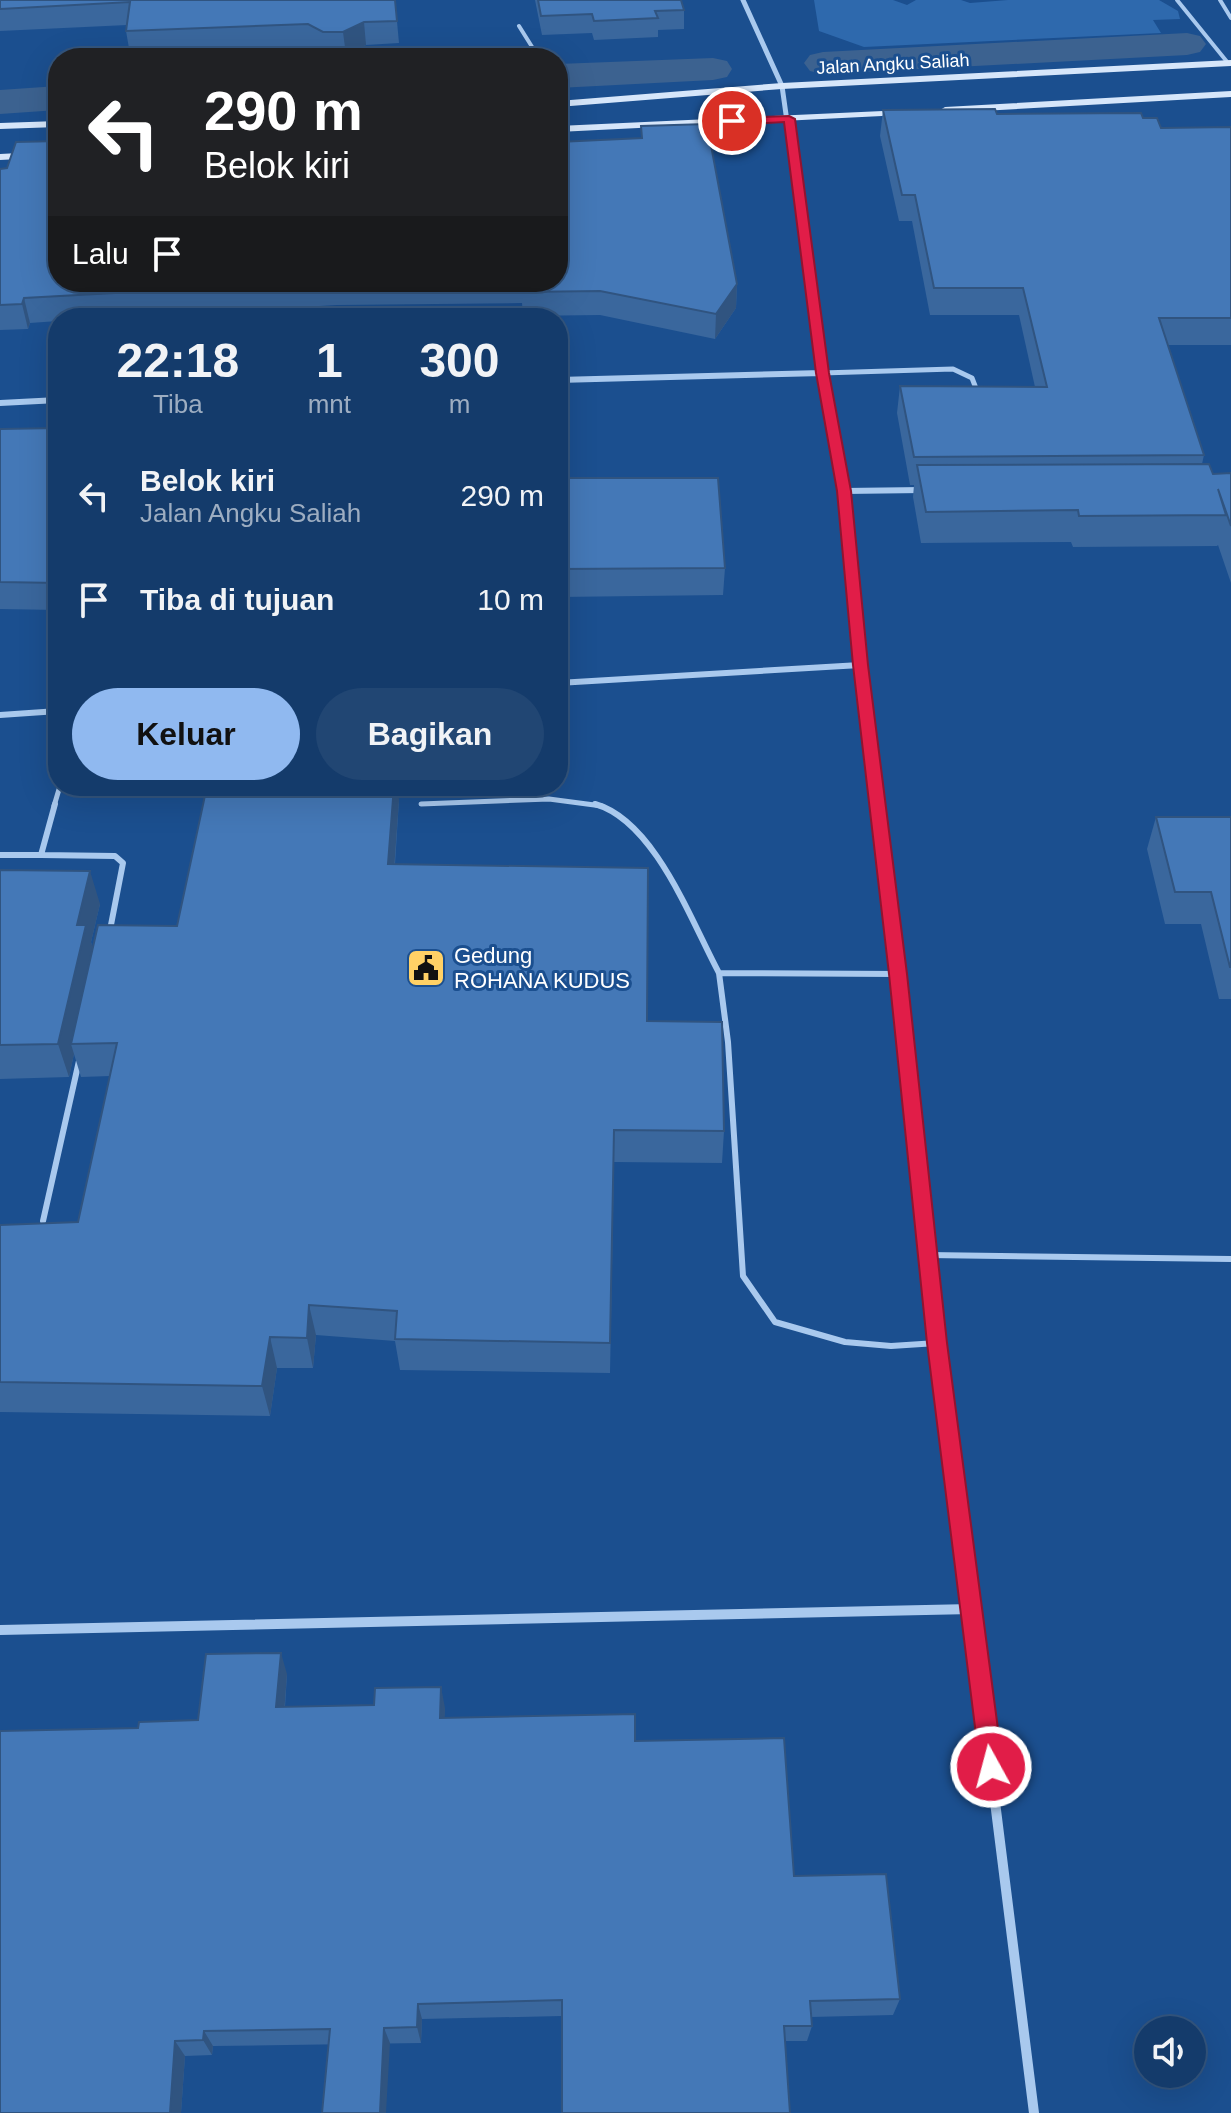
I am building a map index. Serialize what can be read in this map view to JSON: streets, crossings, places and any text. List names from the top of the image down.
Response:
{
  "streets": {
    "main road": ["Jalan Angku Saliah"]
  },
  "places": {
    "public building": ["Gedung ROHANA KUDUS"]
  },
  "page": {
    "turn": ["290 m", "Belok kiri"],
    "then": "Lalu",
    "eta": [
      "22:18",
      "Tiba",
      "1",
      "mnt",
      "300",
      "m"
    ],
    "list": [
      {
        "name": "Belok kiri",
        "note": "Jalan Angku Saliah",
        "value": "290 m"
      },
      {
        "name": "Tiba di tujuan",
        "value": "10 m"
      }
    ],
    "buttons": ["Keluar", "Bagikan"]
  }
}
